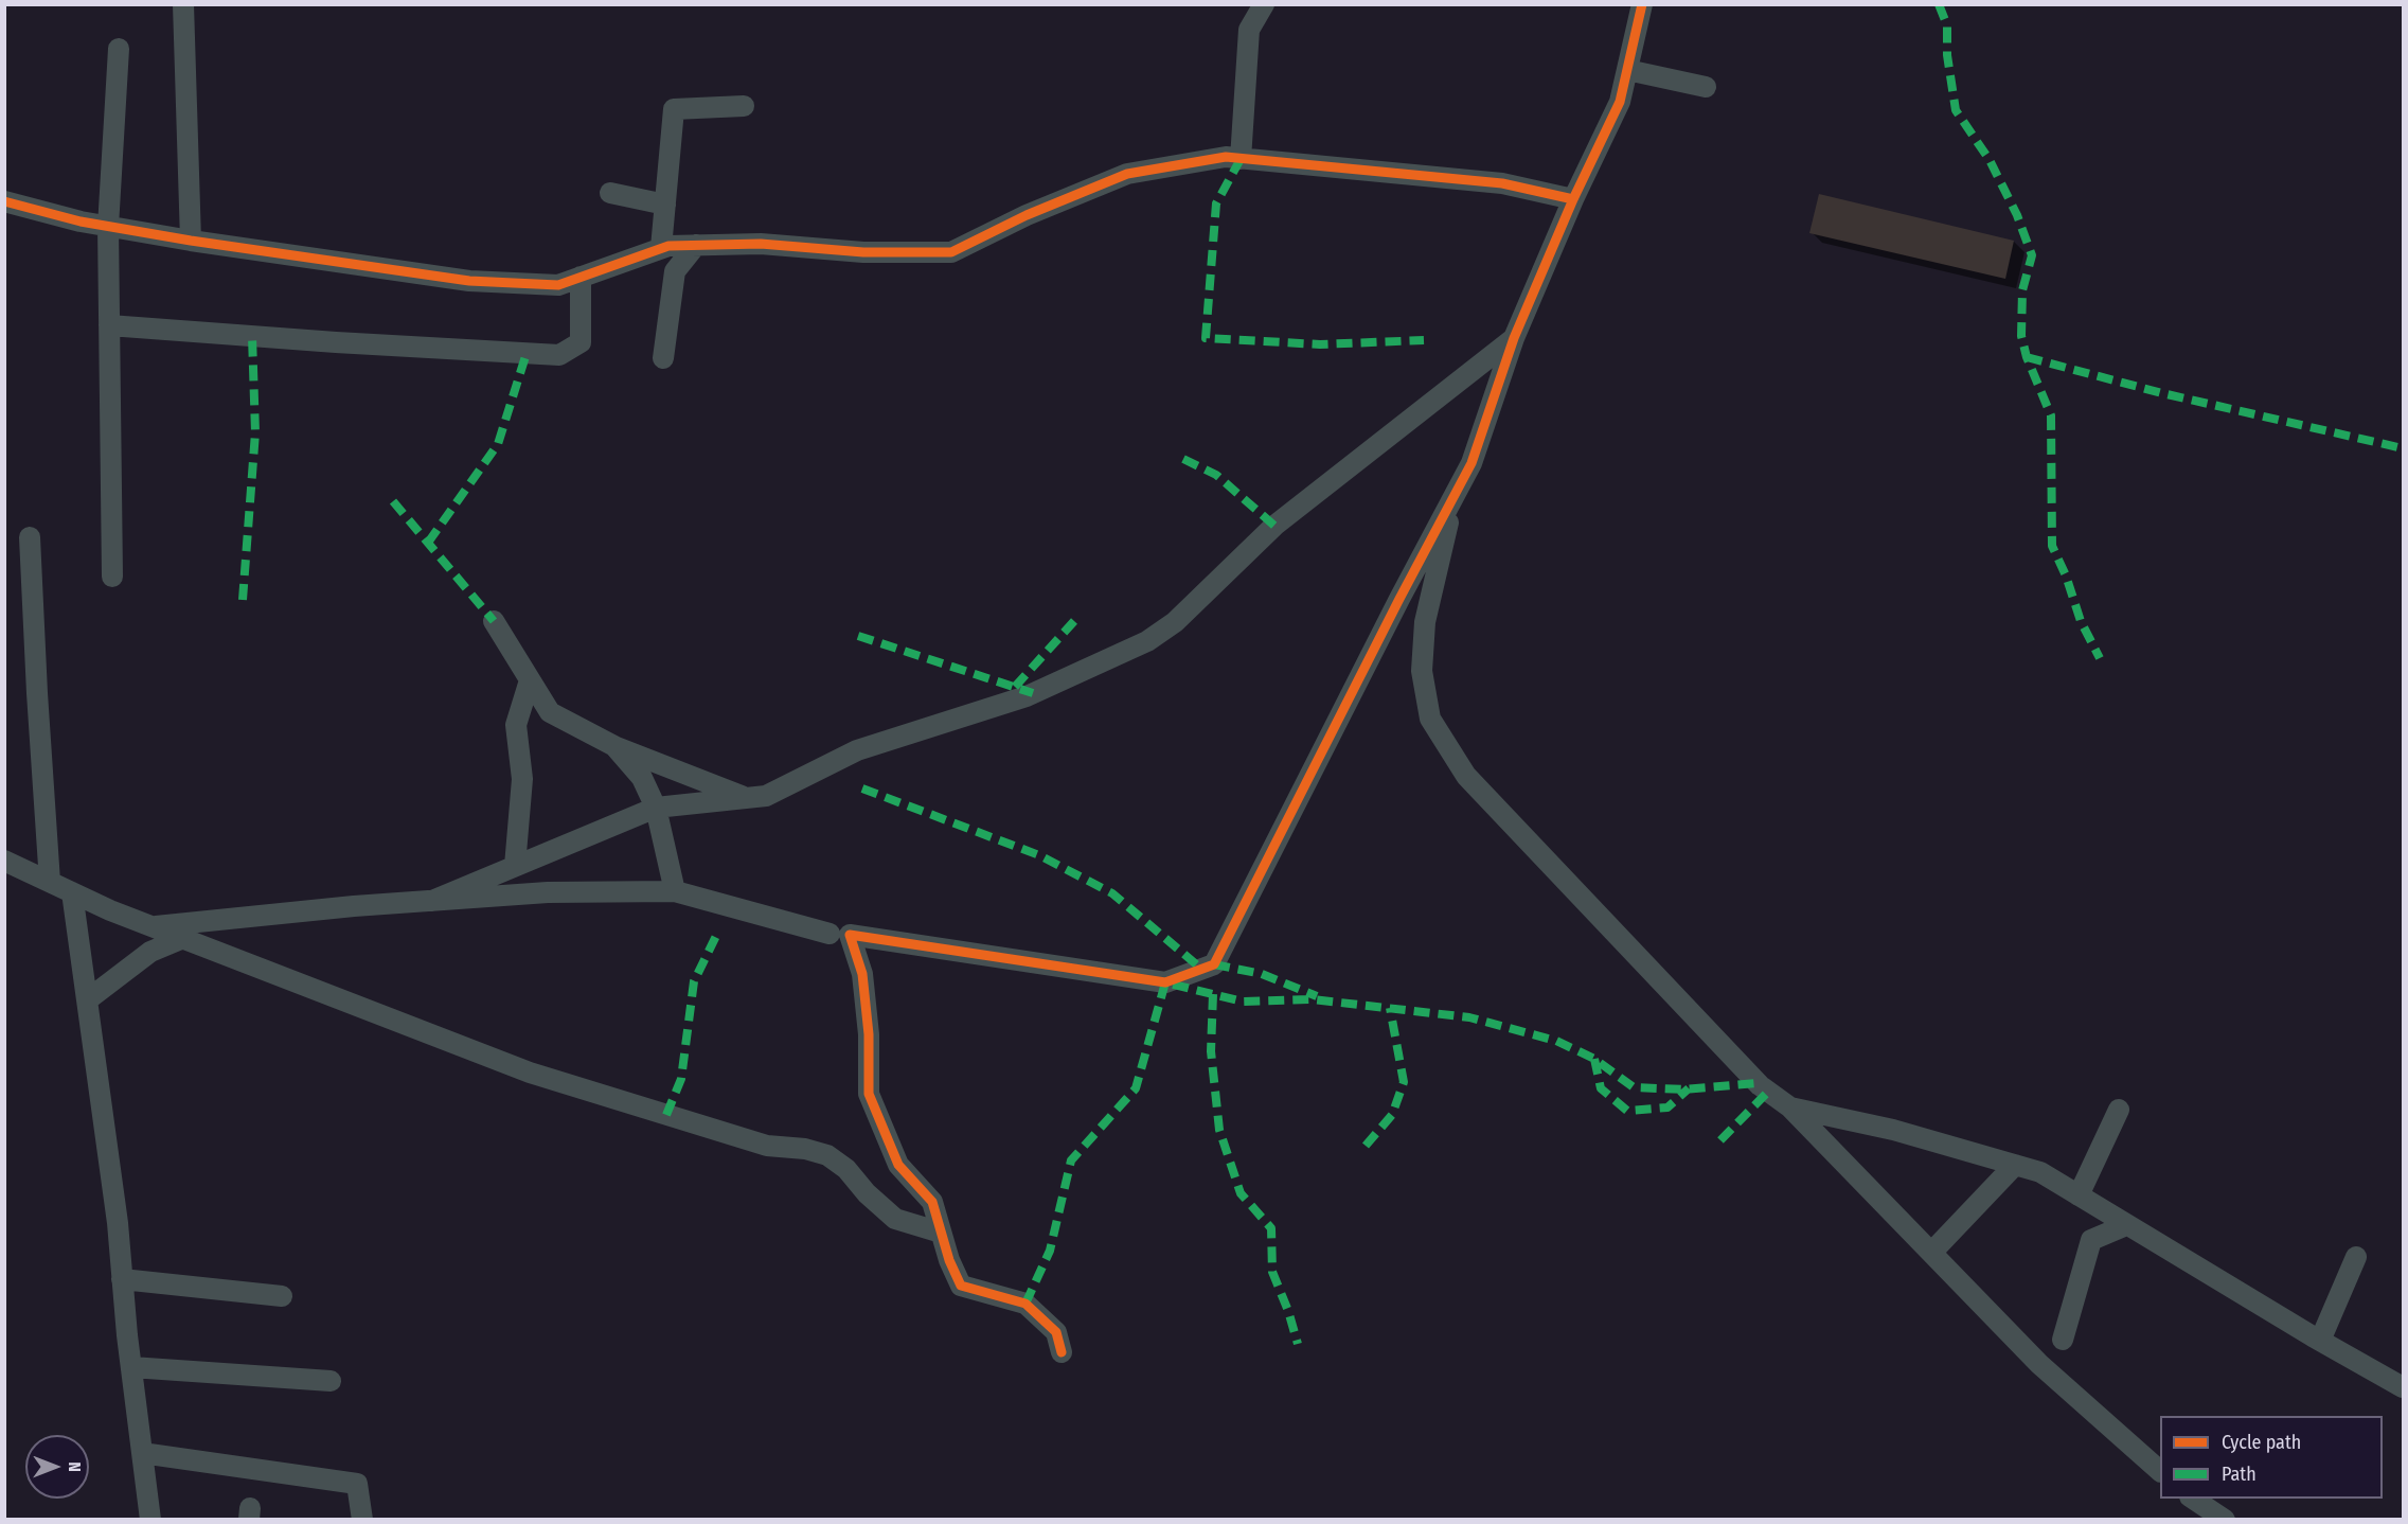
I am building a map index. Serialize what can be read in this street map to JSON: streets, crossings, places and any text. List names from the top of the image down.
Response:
{
  "legend": ["Cycle path", "Path"],
  "north": "right"
}
